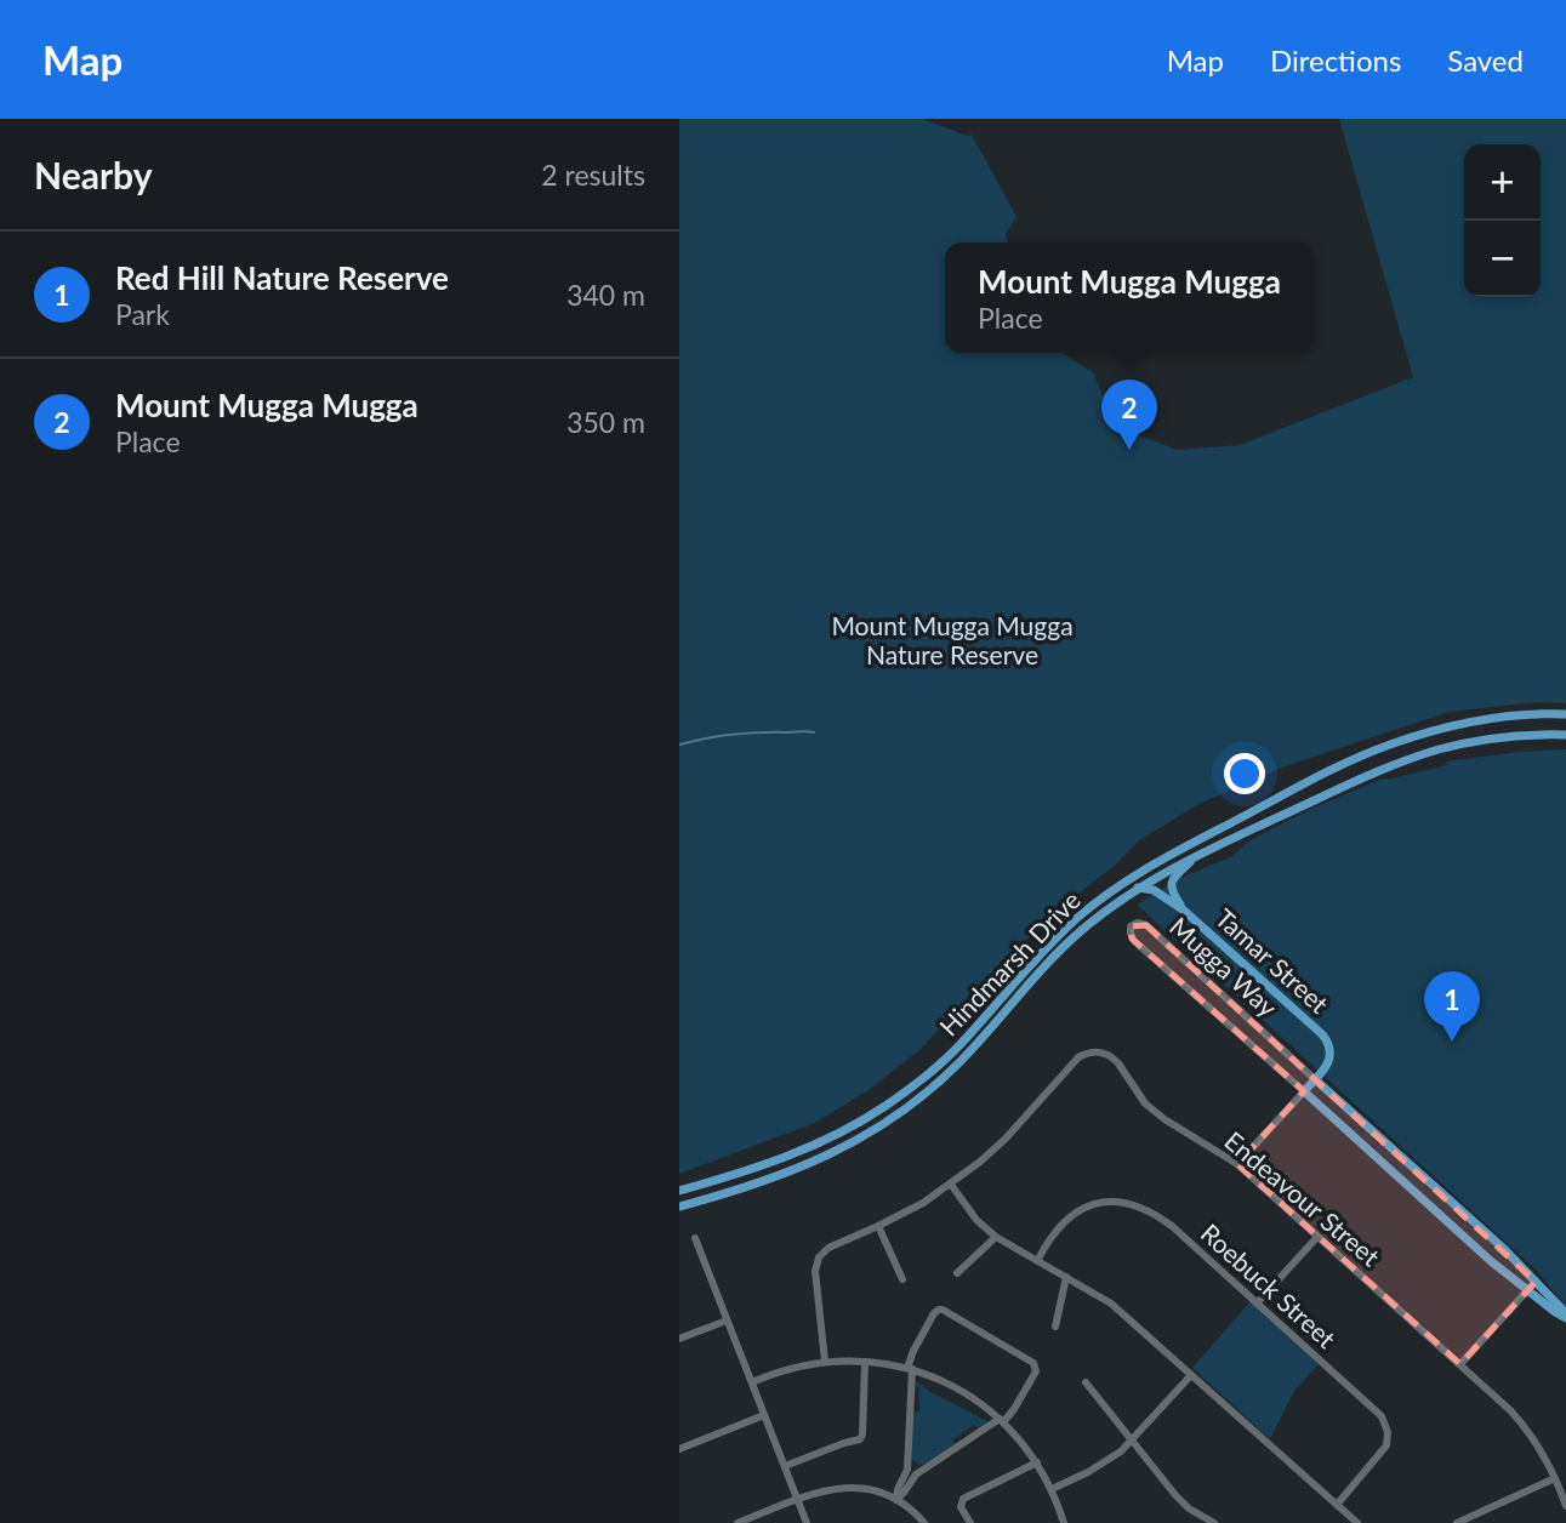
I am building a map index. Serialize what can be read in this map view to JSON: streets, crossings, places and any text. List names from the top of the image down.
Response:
{
  "streets": {
    "main road": ["Tamar Street", "Hindmarsh Drive", "Mugga Way"],
    "street": ["Endeavour Street", "Roebuck Street"]
  },
  "crossings": [
    ["Tamar Street", "Hindmarsh Drive"],
    ["Tamar Street", "Mugga Way"],
    ["Tamar Street", "Endeavour Street"]
  ],
  "parks": ["Mount Mugga Mugga Nature Reserve"],
  "page": {
    "header": "Map",
    "nav": ["Map", "Directions", "Saved"],
    "heading": ["Nearby", "2 results"],
    "map_buttons": ["+", "−"],
    "list": [
      {
        "mark": "1",
        "name": "Red Hill Nature Reserve",
        "note": "Park",
        "value": "340 m"
      },
      {
        "mark": "2",
        "name": "Mount Mugga Mugga",
        "note": "Place",
        "value": "350 m"
      }
    ],
    "popup": ["Mount Mugga Mugga", "Place"],
    "pins": ["2", "1"]
  }
}
